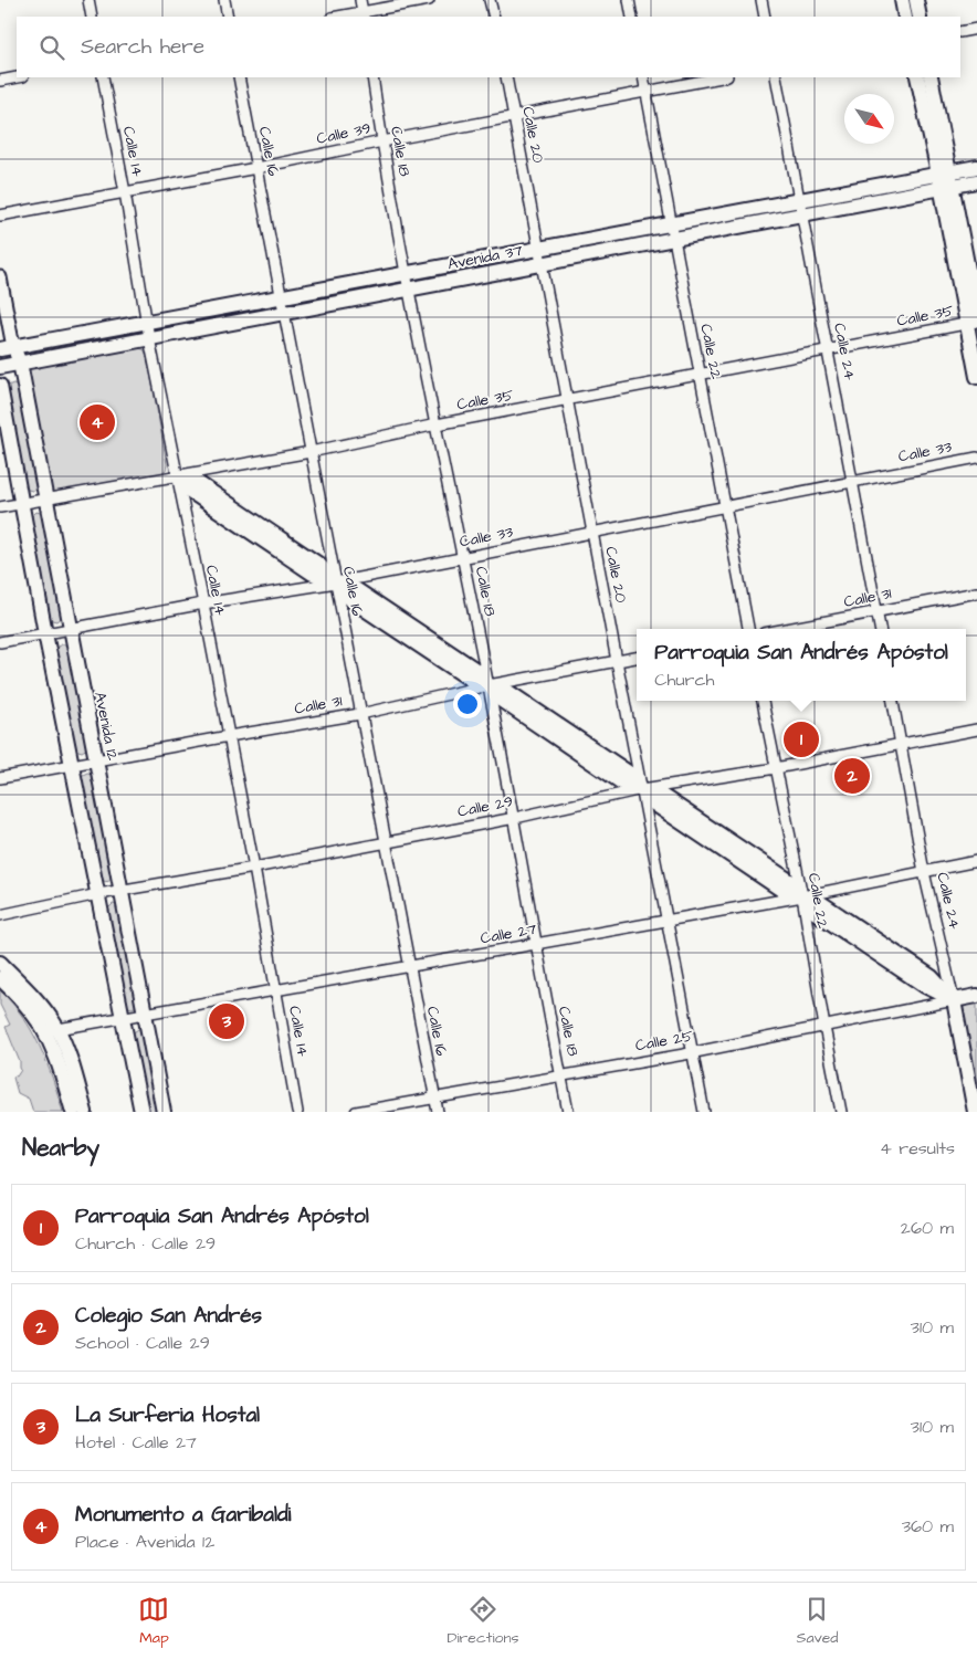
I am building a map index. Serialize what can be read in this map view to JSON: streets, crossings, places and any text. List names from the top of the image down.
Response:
{
  "streets": {
    "main road": [
      "Avenida 37",
      "Calle 24",
      "Avenida 12",
      "Calle 25"
    ],
    "street": [
      "Calle 39",
      "Calle 20",
      "Calle 14",
      "Calle 16",
      "Calle 18",
      "Calle 35",
      "Calle 22",
      "Calle 33",
      "Calle 31",
      "Calle 29",
      "Calle 27"
    ]
  },
  "crossings": [
    ["Calle 39", "Calle 20"],
    ["Calle 39", "Calle 14"],
    ["Calle 39", "Calle 16"],
    ["Calle 39", "Calle 18"],
    ["Calle 39", "Calle 22"],
    ["Calle 20", "Avenida 37"],
    ["Calle 20", "Calle 35"],
    ["Calle 20", "Calle 33"],
    ["Calle 20", "Calle 31"],
    ["Calle 20", "Calle 29"],
    ["Calle 20", "Calle 27"],
    ["Calle 20", "Calle 25"],
    ["Calle 14", "Avenida 37"],
    ["Calle 14", "Calle 35"],
    ["Calle 14", "Calle 33"],
    ["Calle 14", "Calle 31"],
    ["Calle 14", "Calle 29"],
    ["Calle 14", "Calle 27"],
    ["Calle 16", "Avenida 37"],
    ["Calle 16", "Calle 35"],
    ["Calle 16", "Calle 33"],
    ["Calle 16", "Calle 31"],
    ["Calle 16", "Calle 29"],
    ["Calle 16", "Calle 27"],
    ["Calle 16", "Calle 25"],
    ["Calle 18", "Avenida 37"],
    ["Calle 18", "Calle 35"],
    ["Calle 18", "Calle 33"],
    ["Calle 18", "Calle 31"],
    ["Calle 18", "Calle 29"],
    ["Calle 18", "Calle 27"],
    ["Calle 18", "Calle 25"],
    ["Avenida 37", "Calle 22"],
    ["Avenida 37", "Calle 24"],
    ["Avenida 37", "Avenida 12"],
    ["Calle 35", "Calle 22"],
    ["Calle 35", "Calle 24"],
    ["Calle 35", "Avenida 12"],
    ["Calle 22", "Calle 33"],
    ["Calle 22", "Calle 29"],
    ["Calle 22", "Calle 27"],
    ["Calle 22", "Calle 25"],
    ["Calle 24", "Calle 33"],
    ["Calle 24", "Calle 31"],
    ["Calle 24", "Calle 29"],
    ["Calle 24", "Calle 27"],
    ["Calle 24", "Calle 25"],
    ["Calle 33", "Avenida 12"],
    ["Calle 31", "Avenida 12"],
    ["Avenida 12", "Calle 29"],
    ["Avenida 12", "Calle 27"]
  ],
  "north": "bottom right",
  "page": {
    "search": "Search here",
    "pins": [
      "4",
      "1",
      "2",
      "3"
    ],
    "popup": ["Parroquia San Andrés Apóstol", "Church"],
    "heading": ["Nearby", "4 results"],
    "list": [
      {
        "mark": "1",
        "name": "Parroquia San Andrés Apóstol",
        "note": "Church · Calle 29",
        "value": "260 m"
      },
      {
        "mark": "2",
        "name": "Colegio San Andrés",
        "note": "School · Calle 29",
        "value": "310 m"
      },
      {
        "mark": "3",
        "name": "La Surferia Hostal",
        "note": "Hotel · Calle 27",
        "value": "310 m"
      },
      {
        "mark": "4",
        "name": "Monumento a Garibaldi",
        "note": "Place · Avenida 12",
        "value": "360 m"
      }
    ],
    "nav": ["Map", "Directions", "Saved"]
  }
}
